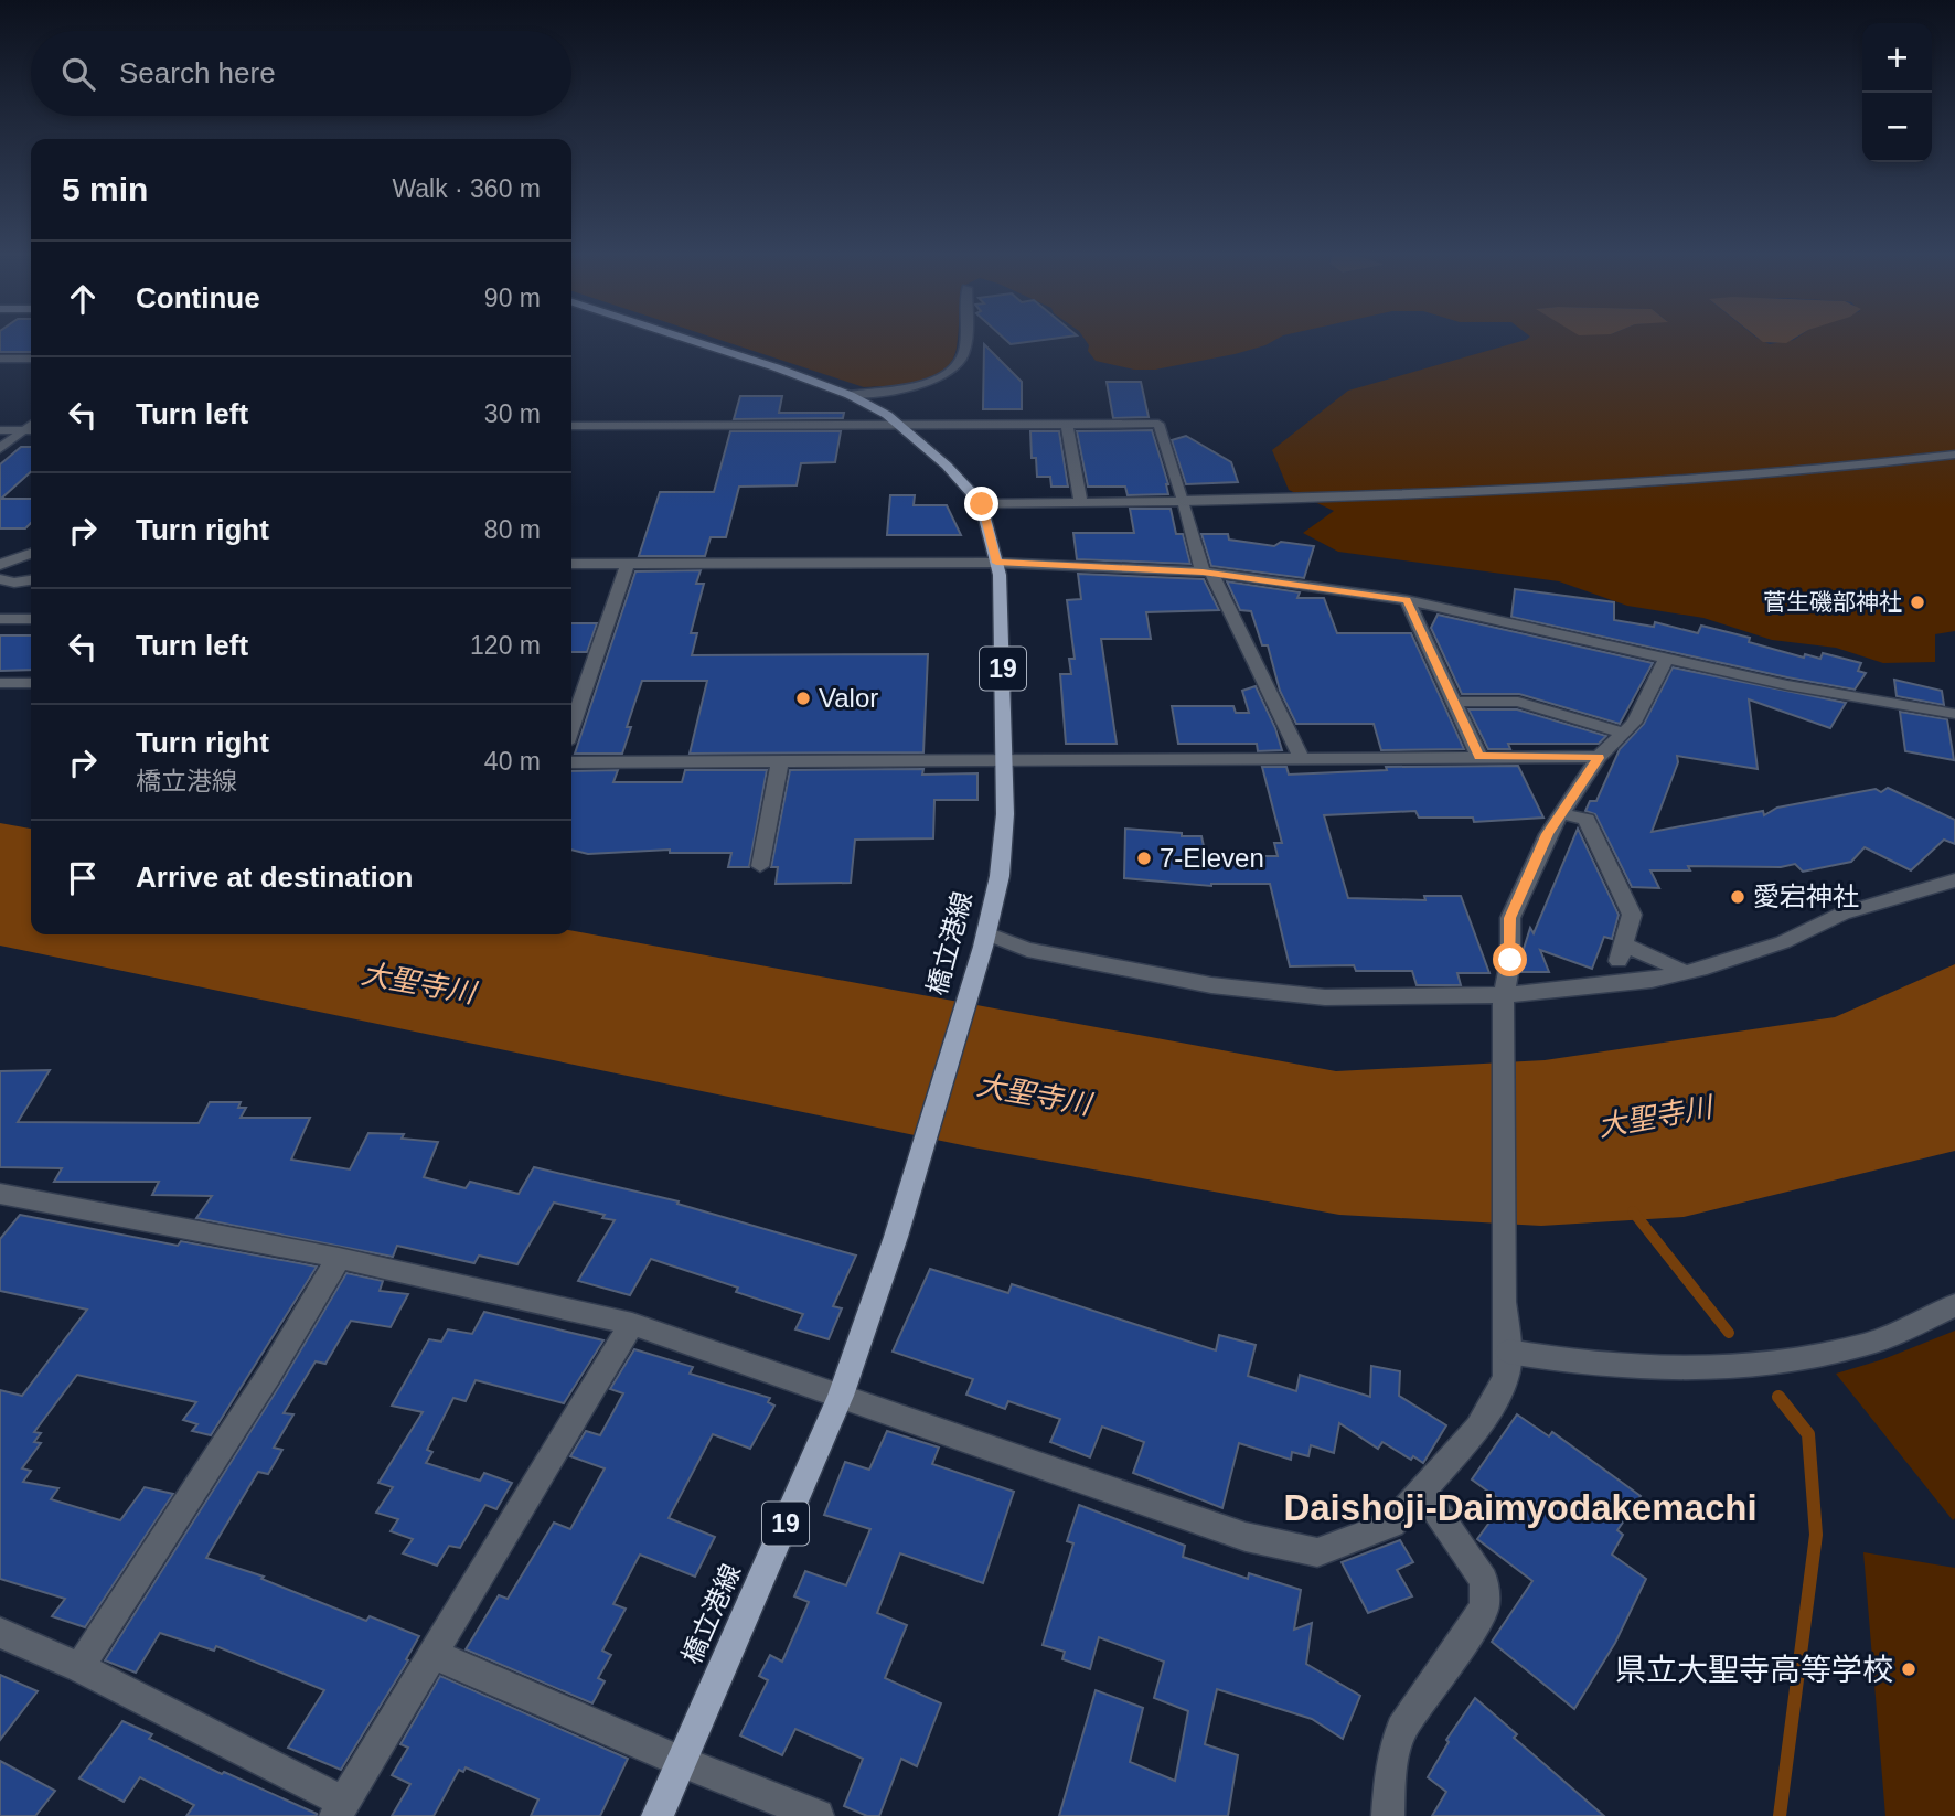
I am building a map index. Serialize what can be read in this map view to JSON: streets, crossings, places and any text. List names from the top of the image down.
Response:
{
  "streets": {
    "main road": ["19", "橋立港線"]
  },
  "districts": ["Daishoji-Daimyodakemachi"],
  "water": ["大聖寺川"],
  "places": [
    "菅生磯部神社",
    "Valor",
    "7-Eleven",
    "愛宕神社",
    "県立大聖寺高等学校"
  ],
  "page": {
    "map_buttons": ["+", "−"],
    "search": "Search here",
    "heading": ["5 min", "Walk · 360 m"],
    "list": [
      ["Continue", "90 m"],
      ["Turn left", "30 m"],
      ["Turn right", "80 m"],
      ["Turn left", "120 m"],
      ["Turn right", "橋立港線", "40 m"],
      "Arrive at destination"
    ]
  }
}
